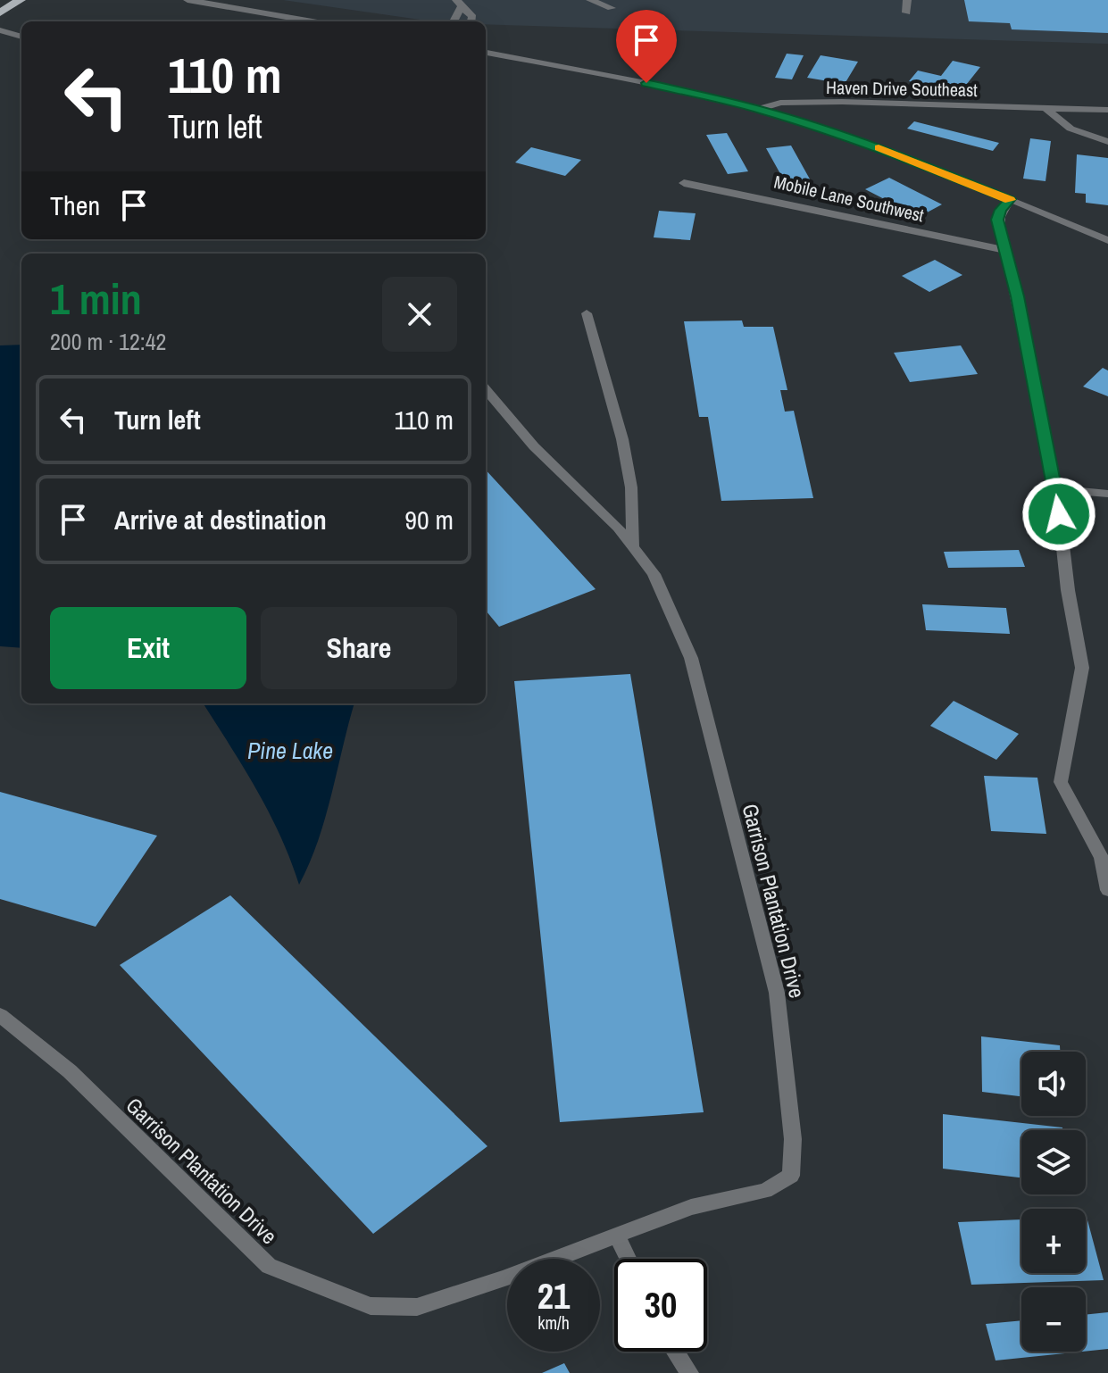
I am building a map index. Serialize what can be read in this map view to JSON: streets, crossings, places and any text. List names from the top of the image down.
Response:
{
  "streets": {
    "street": ["Haven Drive Southeast", "Mobile Lane Southwest", "Garrison Plantation Drive"]
  },
  "water": ["Pine Lake"],
  "page": {
    "turn": ["110 m", "Turn left"],
    "then": "Then",
    "heading": ["1 min", "200 m · 12:42"],
    "list": [
      {
        "name": "Turn left",
        "value": "110 m"
      },
      {
        "name": "Arrive at destination",
        "value": "90 m"
      }
    ],
    "buttons": ["Exit", "Share"],
    "map_buttons": ["+", "−"],
    "speed": "21 km/h",
    "limit": "30"
  }
}
